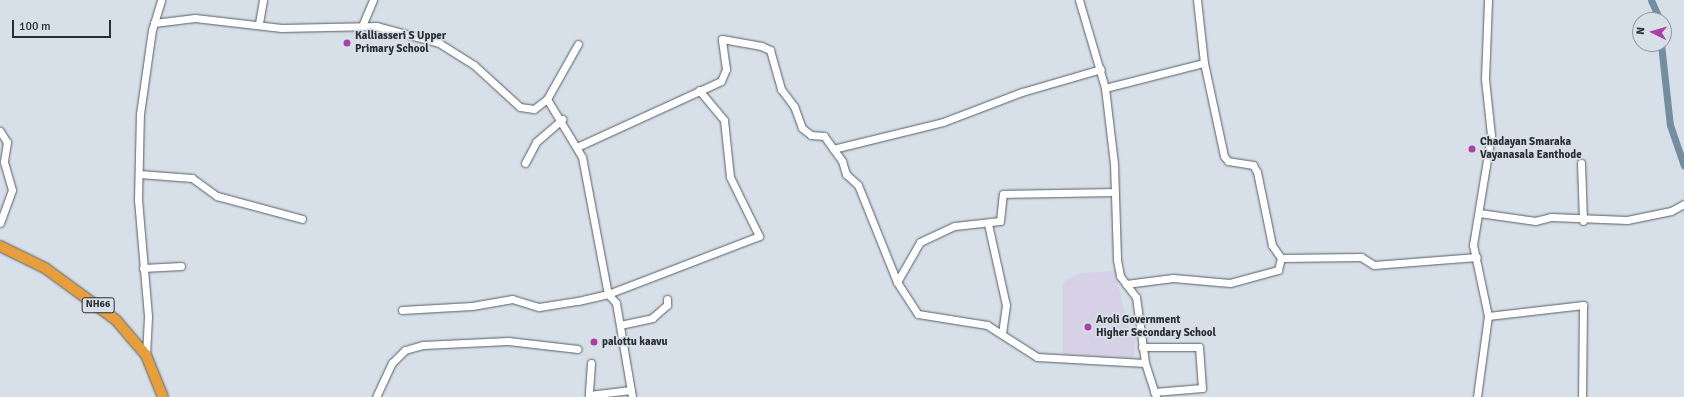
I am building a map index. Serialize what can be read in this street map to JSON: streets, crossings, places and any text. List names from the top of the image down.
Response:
{
  "streets": {
    "highway": ["NH66"]
  },
  "places": [
    "Kalliasseri S Upper Primary School",
    "Chadayan Smaraka Vayanasala Eanthode",
    "Aroli Government Higher Secondary School",
    "palottu kaavu"
  ],
  "scale_bar": "100 m",
  "north": "left"
}
